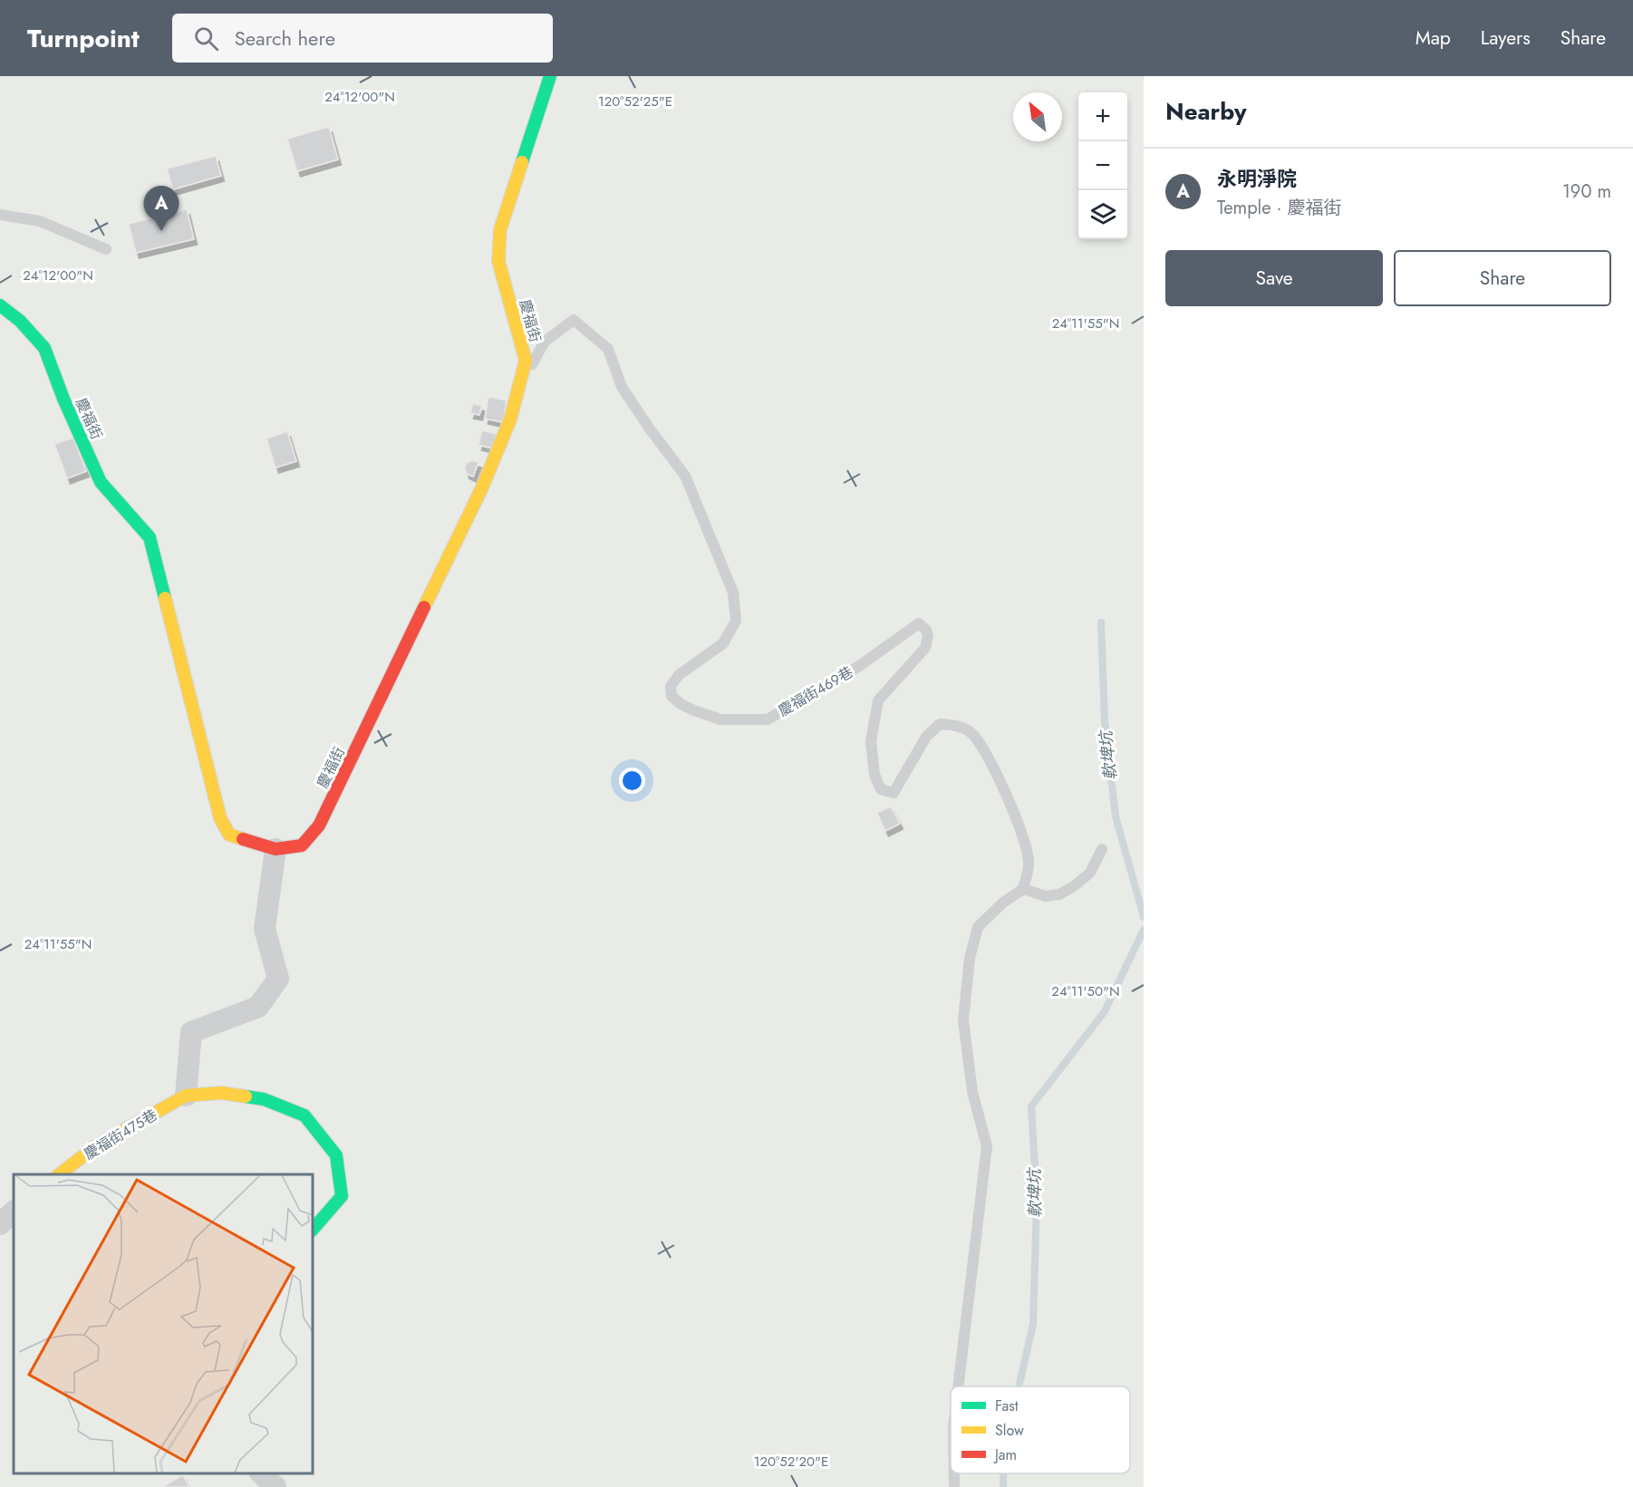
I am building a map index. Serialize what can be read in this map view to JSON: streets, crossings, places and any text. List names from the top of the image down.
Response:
{
  "streets": {
    "street": ["慶福街", "慶福街475巷"],
    "lane": ["慶福街469巷"]
  },
  "crossings": [
    ["慶福街", "慶福街469巷"]
  ],
  "water": ["軟埤坑"],
  "legend": ["Fast", "Slow", "Jam"],
  "north": "top left",
  "page": {
    "header": "Turnpoint",
    "search": "Search here",
    "nav": ["Map", "Layers", "Share"],
    "heading": "Nearby",
    "map_buttons": ["+", "−"],
    "list": [
      {
        "mark": "A",
        "name": "永明淨院",
        "note": "Temple · 慶福街",
        "value": "190 m"
      }
    ],
    "pins": "A",
    "buttons": ["Save", "Share"]
  },
  "coordinates": [
    "24°12'00\"N",
    "120°52'25\"E",
    "24°11'55\"N",
    "24°11'50\"N",
    "120°52'20\"E"
  ]
}
